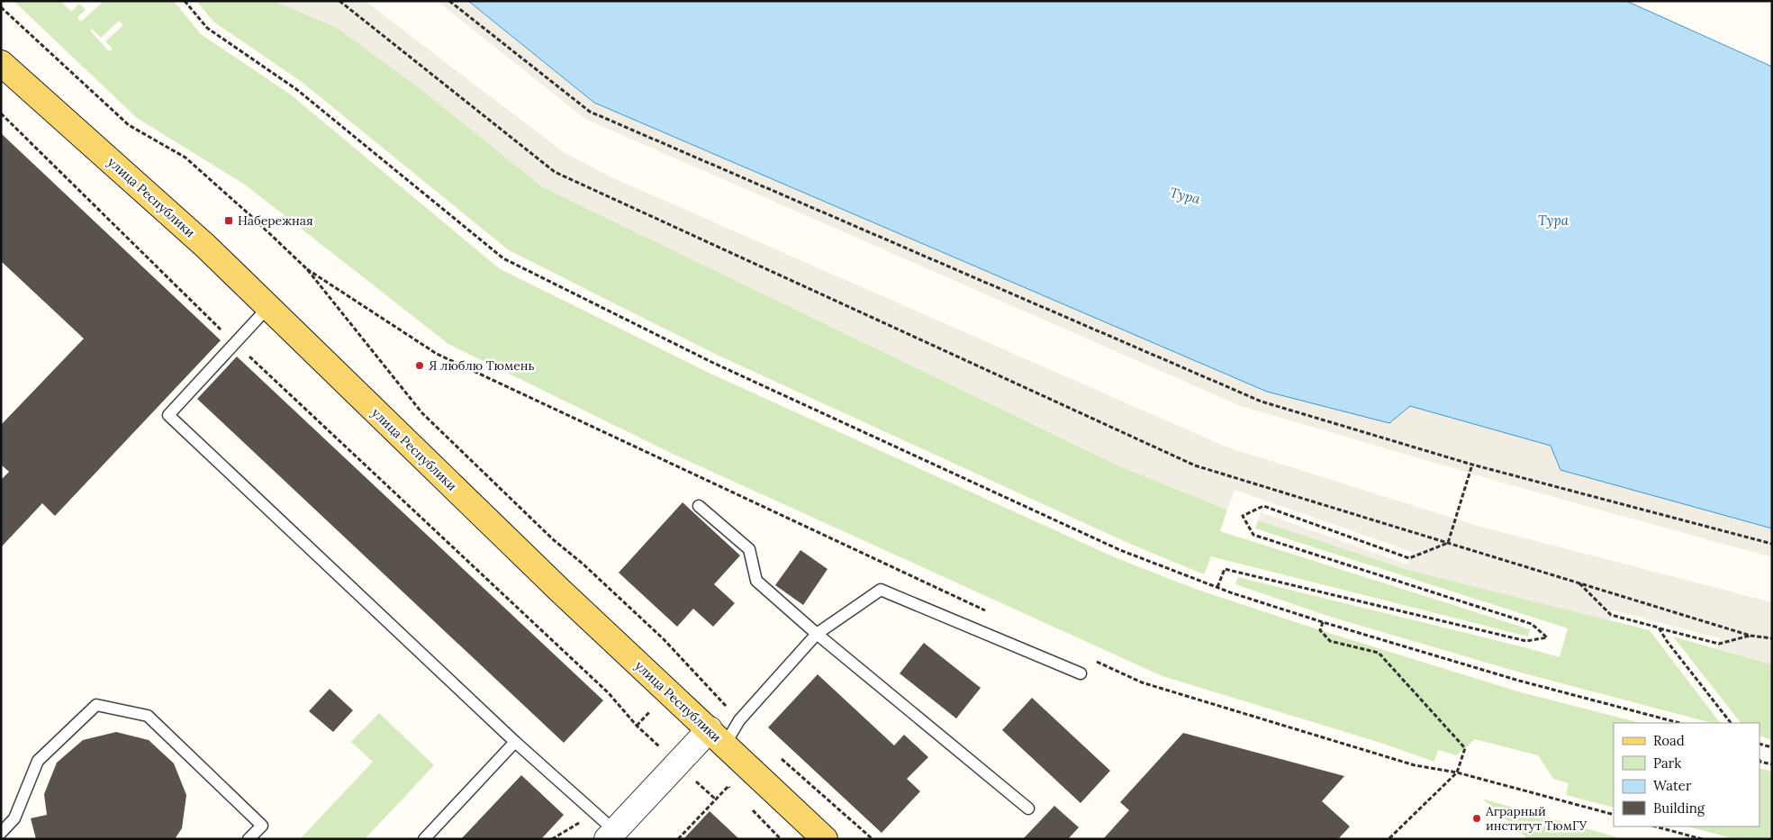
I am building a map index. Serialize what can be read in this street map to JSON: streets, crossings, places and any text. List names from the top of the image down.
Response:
{
  "streets": {
    "main road": ["улица Республики"]
  },
  "water": ["Тура"],
  "places": {
    "transit": ["Набережная"],
    "other": ["Я люблю Тюмень", "Аграрный институт ТюмГУ"]
  },
  "legend": [
    "Road",
    "Park",
    "Water",
    "Building"
  ]
}
